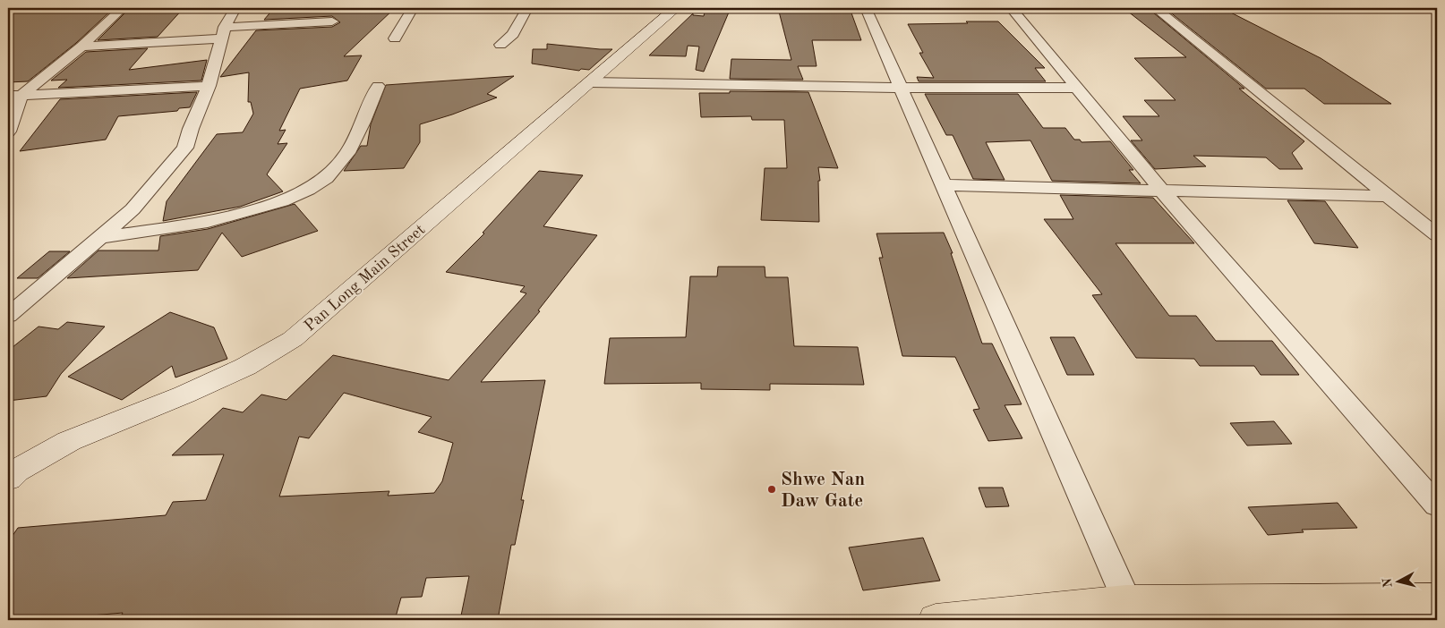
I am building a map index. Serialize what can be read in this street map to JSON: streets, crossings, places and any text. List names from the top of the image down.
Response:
{
  "streets": {
    "street": ["Pan Long Main Street"]
  },
  "places": ["Shwe Nan Daw Gate"],
  "north": "left"
}
